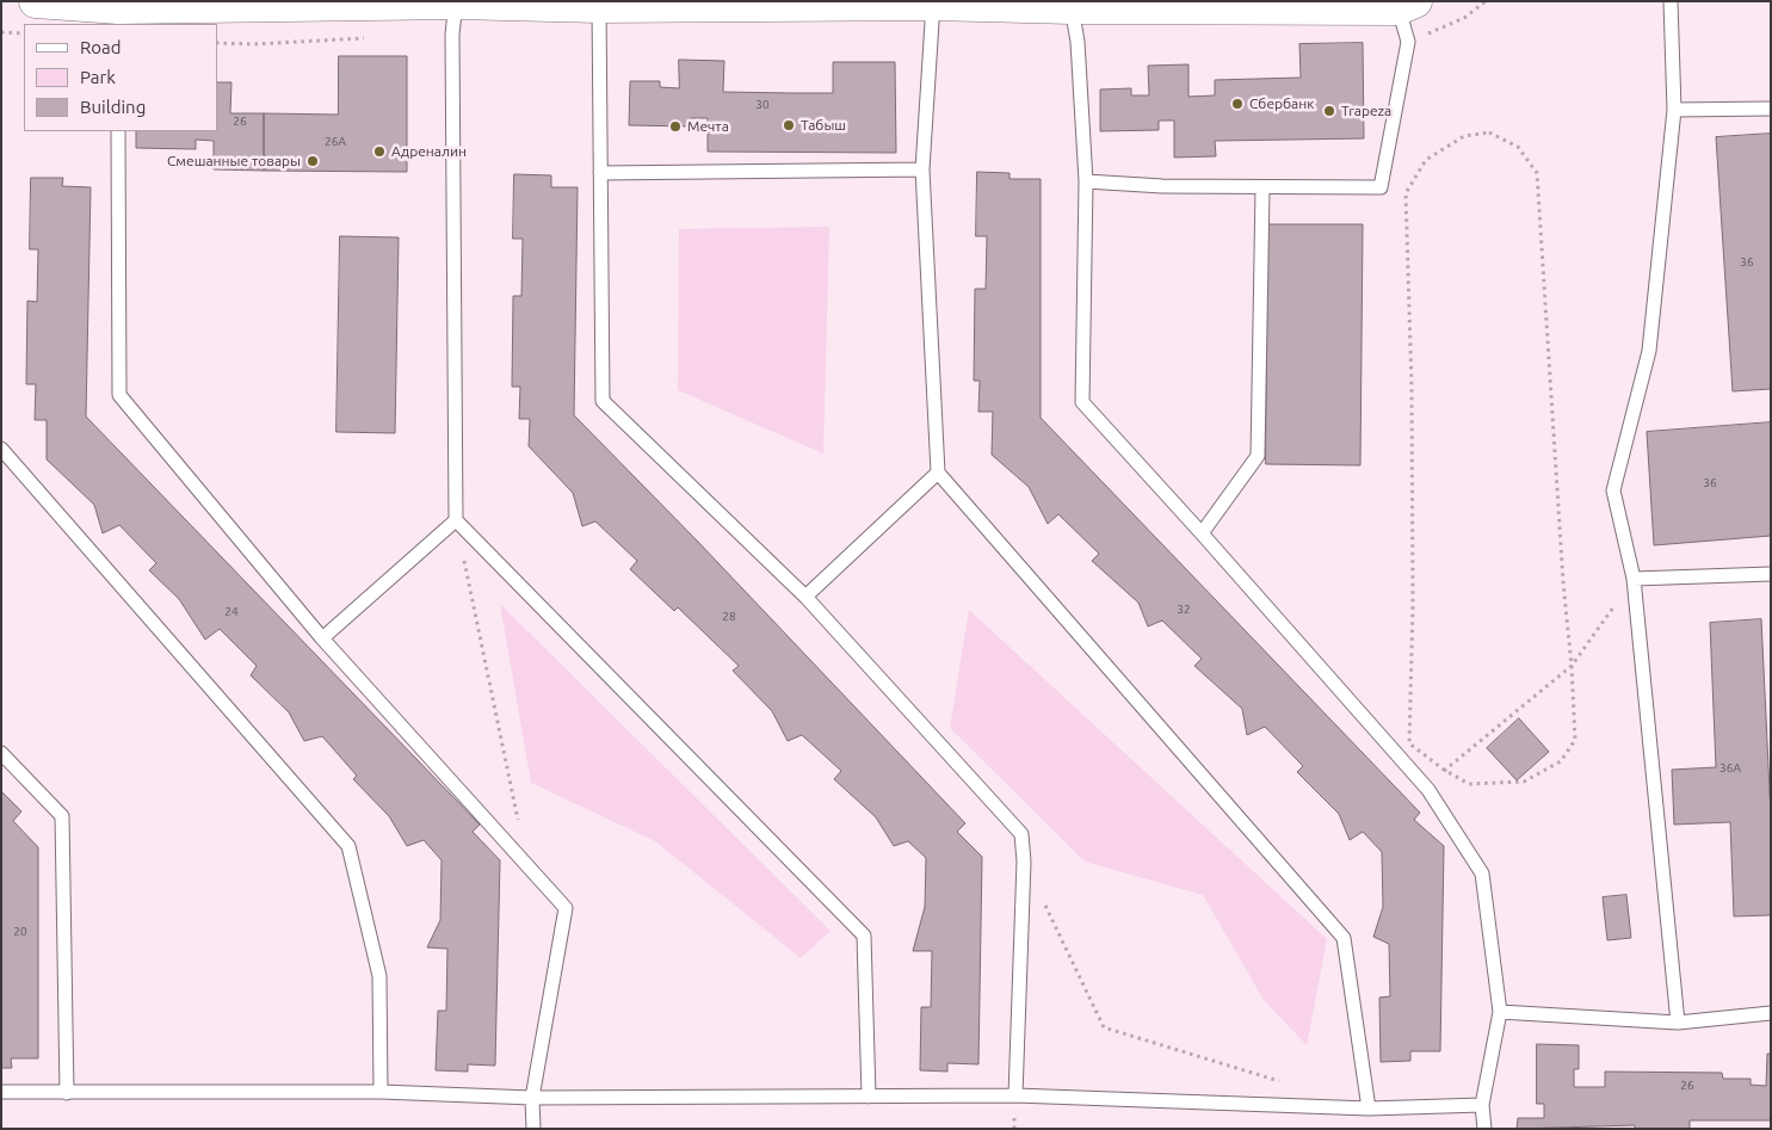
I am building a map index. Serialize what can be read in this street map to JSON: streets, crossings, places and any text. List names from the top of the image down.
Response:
{
  "places": [
    "Сбербанк",
    "Trapeza",
    "Табыш",
    "Мечта",
    "Адреналин",
    "Смешанные товары"
  ],
  "house_numbers": [
    "30",
    "26",
    "26А",
    "36",
    "36",
    "32",
    "24",
    "28",
    "36А",
    "20",
    "26"
  ],
  "legend": ["Road", "Park", "Building"]
}
